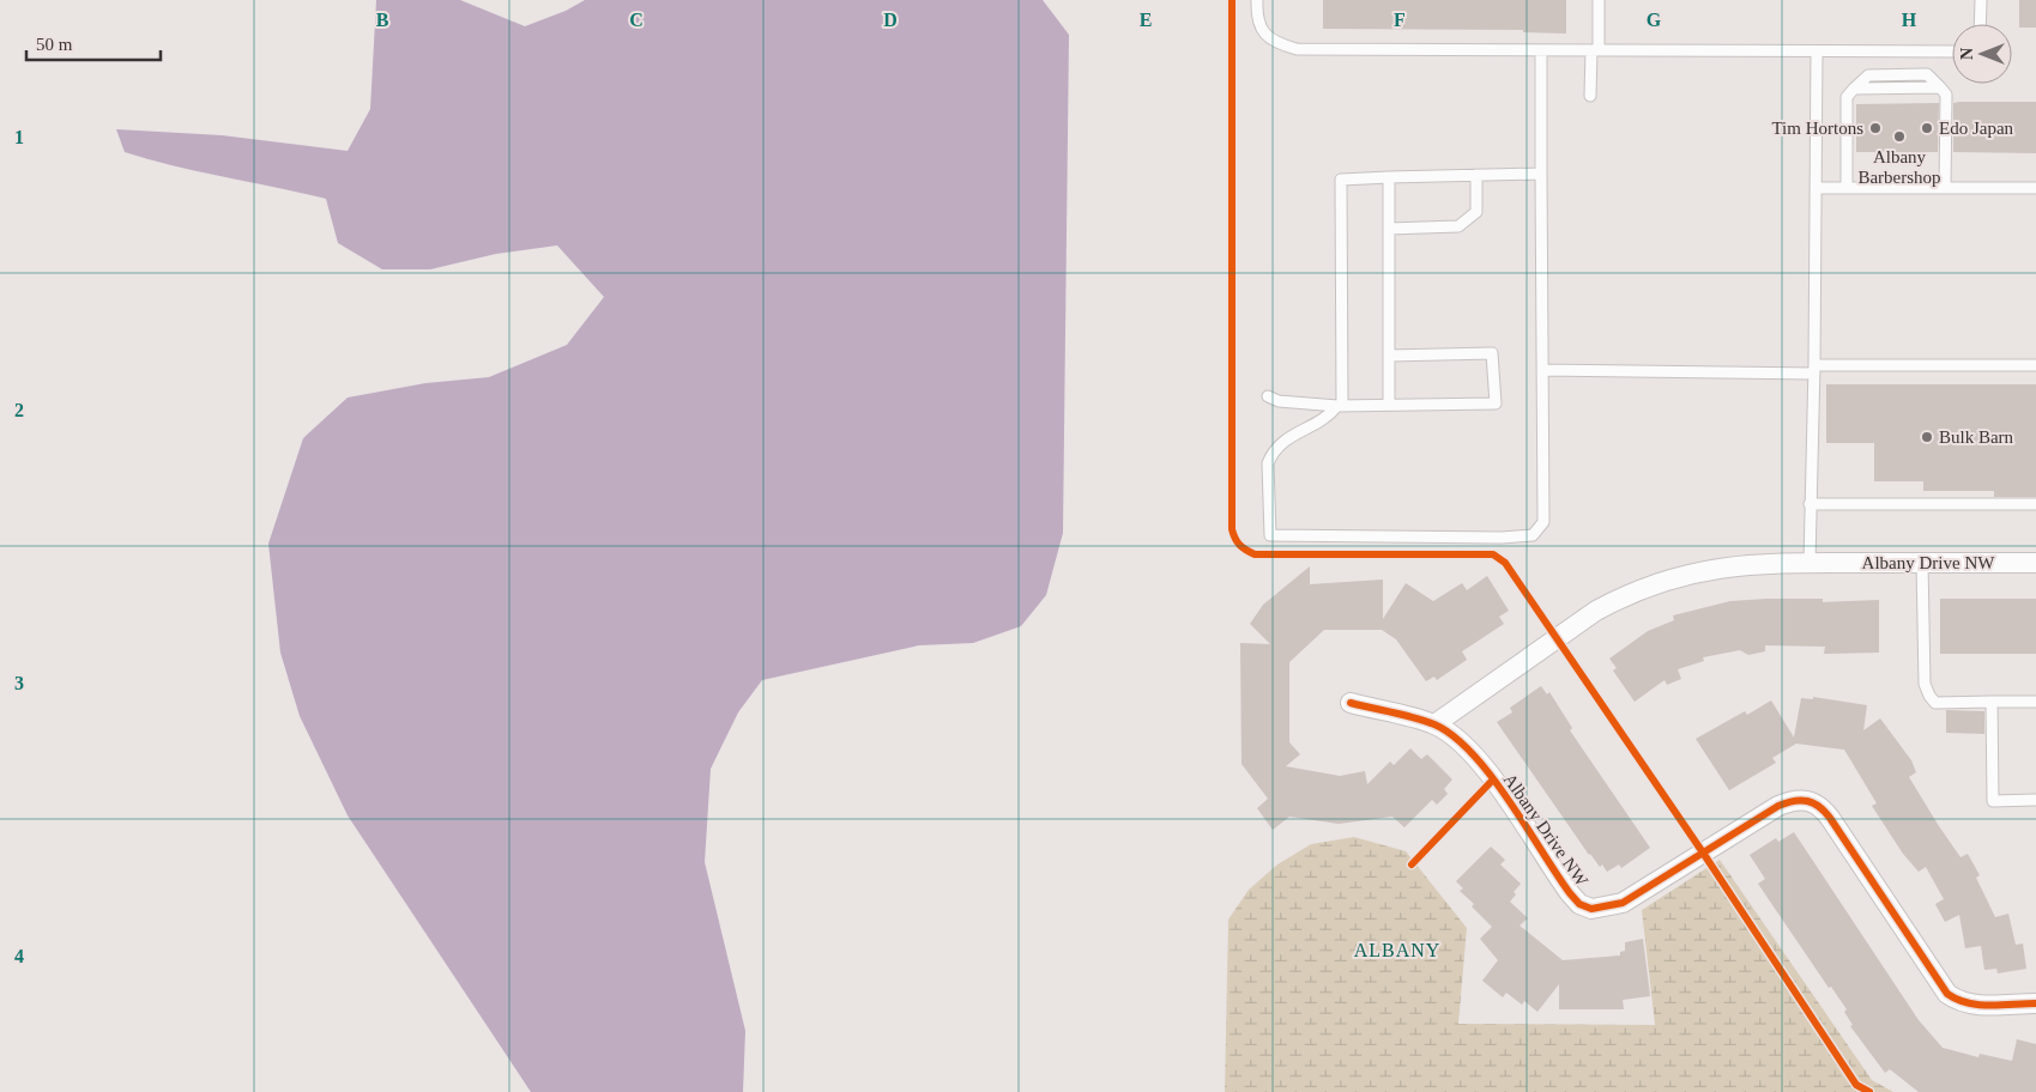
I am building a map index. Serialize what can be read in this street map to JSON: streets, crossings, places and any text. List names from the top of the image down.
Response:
{
  "streets": {
    "street": ["Albany Drive NW"]
  },
  "districts": ["ALBANY"],
  "places": [
    "Tim Hortons",
    "Edo Japan",
    "Albany Barbershop",
    "Bulk Barn"
  ],
  "scale_bar": "50 m",
  "north": "left",
  "grid": {
    "columns": [
      "B",
      "C",
      "D",
      "E",
      "F",
      "G",
      "H"
    ],
    "rows": [
      "1",
      "2",
      "3",
      "4"
    ]
  }
}
